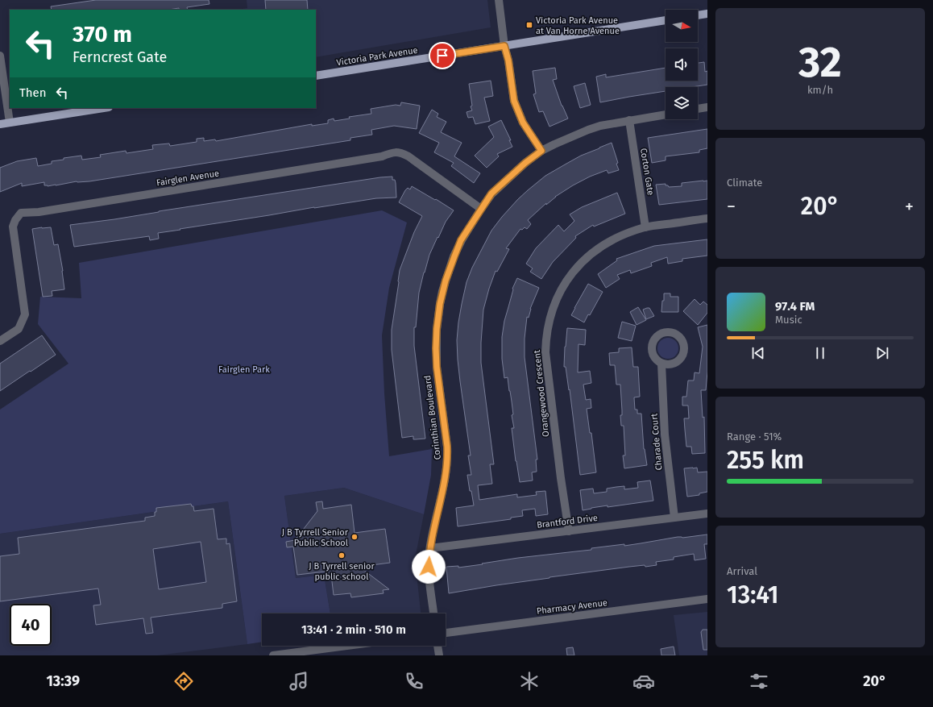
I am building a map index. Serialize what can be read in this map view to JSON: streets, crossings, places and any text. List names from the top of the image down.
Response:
{
  "streets": {
    "main road": ["Victoria Park Avenue"],
    "street": [
      "Corton Gate",
      "Fairglen Avenue",
      "Orangewood Crescent",
      "Corinthian Boulevard",
      "Charade Court",
      "Brantford Drive",
      "Pharmacy Avenue"
    ]
  },
  "crossings": [
    ["Corton Gate", "Orangewood Crescent"],
    ["Corton Gate", "Corinthian Boulevard"],
    ["Fairglen Avenue", "Corinthian Boulevard"],
    ["Orangewood Crescent", "Brantford Drive"],
    ["Corinthian Boulevard", "Brantford Drive"],
    ["Charade Court", "Brantford Drive"]
  ],
  "parks": ["Fairglen Park"],
  "places": {
    "transit": ["Victoria Park Avenue at Van Horne Avenue"],
    "other": ["J B Tyrrell Senior Public School", "J B Tyrrell senior public school"]
  },
  "north": "right",
  "page": {
    "tile": [
      ["32", "km/h"],
      "Climate",
      ["Range · 51%", "255 km"],
      ["Arrival", "13:41"]
    ],
    "turn": ["370 m", "Ferncrest Gate"],
    "then": "Then",
    "heat": ["−", "20°", "+"],
    "song": ["97.4 FM", "Music"],
    "limit": "40",
    "trip": "13:41 · 2 min · 510 m",
    "tabs": ["13:39", "20°"]
  }
}
